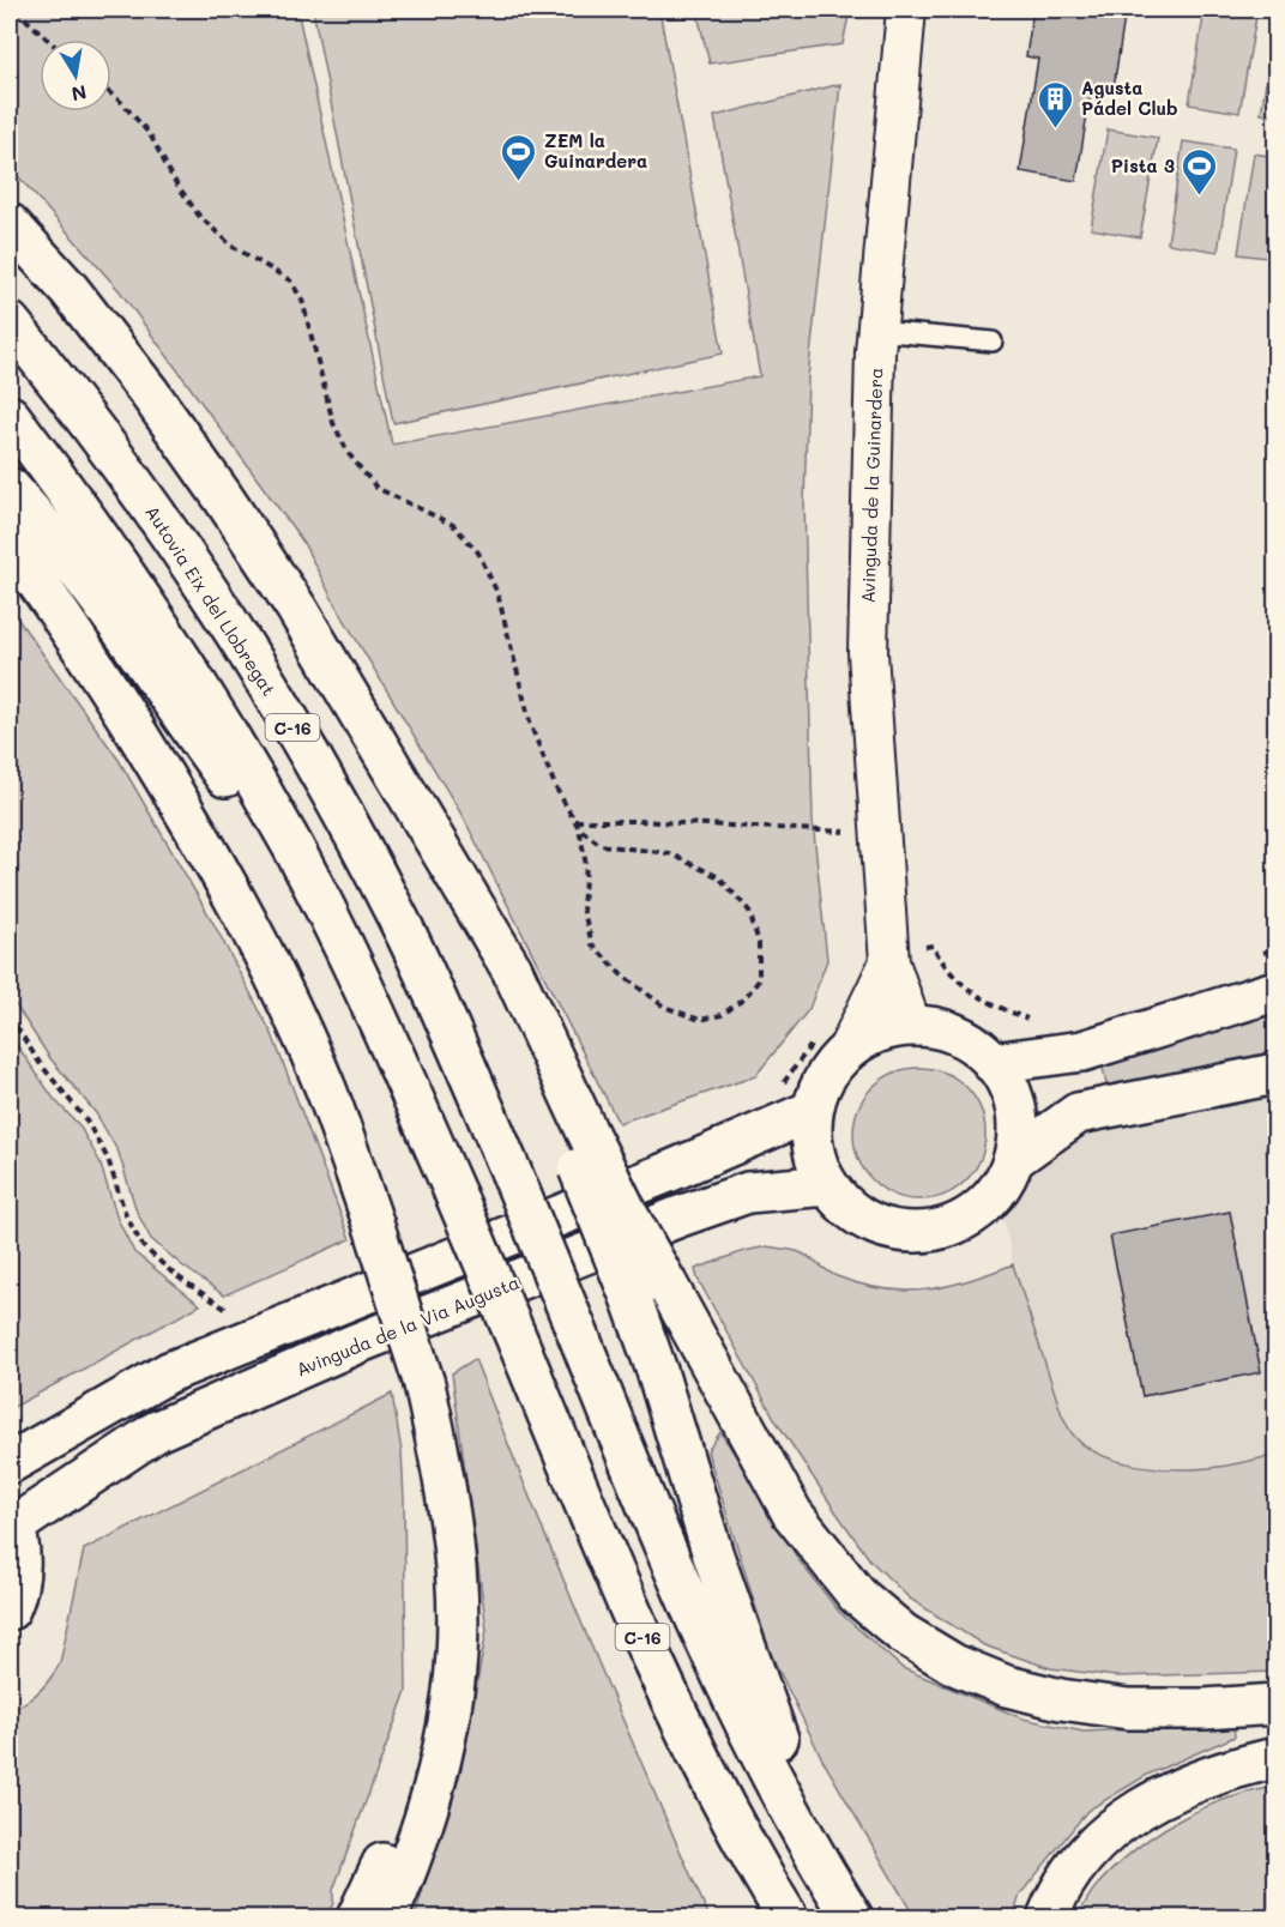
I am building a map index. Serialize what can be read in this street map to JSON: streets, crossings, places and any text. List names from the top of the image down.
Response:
{
  "streets": {
    "main road": ["Autovia Eix del Llobregat", "C-16", "Avinguda de la Via Augusta"],
    "street": ["Avinguda de la Guinardera"]
  },
  "crossings": [
    ["Avinguda de la Guinardera", "Avinguda de la Via Augusta"],
    ["Autovia Eix del Llobregat", "C-16"]
  ],
  "places": {
    "building": ["Agusta Pádel Club"],
    "sports": ["ZEM la Guinardera", "Pista 3"]
  },
  "north": "bottom"
}
